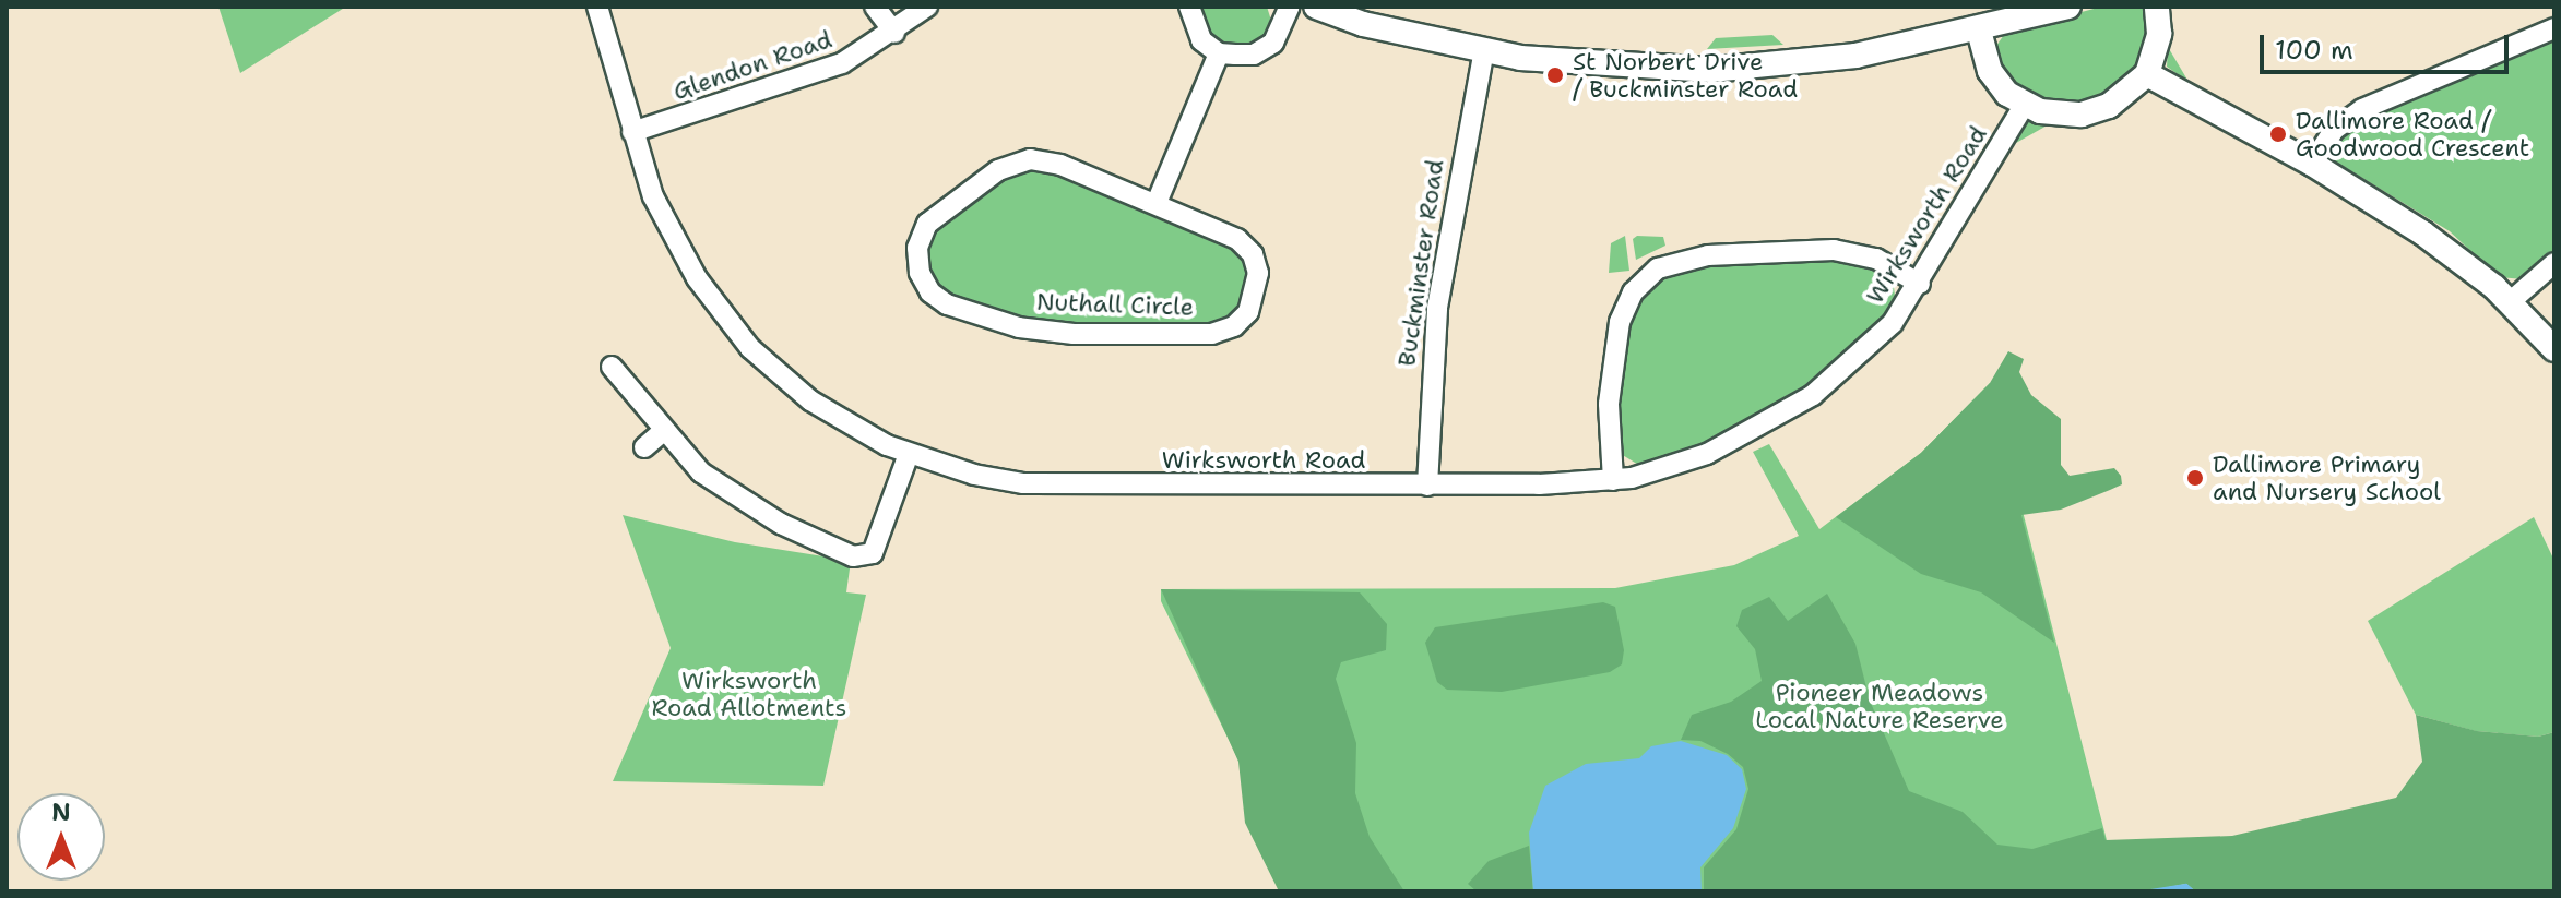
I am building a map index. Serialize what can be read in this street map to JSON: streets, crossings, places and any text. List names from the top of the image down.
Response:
{
  "streets": {
    "street": [
      "Glendon Road",
      "Wirksworth Road",
      "Buckminster Road",
      "Nuthall Circle"
    ]
  },
  "crossings": [
    ["Glendon Road", "Wirksworth Road"],
    ["Wirksworth Road", "Buckminster Road"]
  ],
  "parks": ["Wirksworth Road Allotments", "Pioneer Meadows Local Nature Reserve"],
  "places": ["St Norbert Drive / Buckminster Road", "Dallimore Road / Goodwood Crescent", "Dallimore Primary and Nursery School"],
  "scale_bar": "100 m",
  "north": "top"
}
